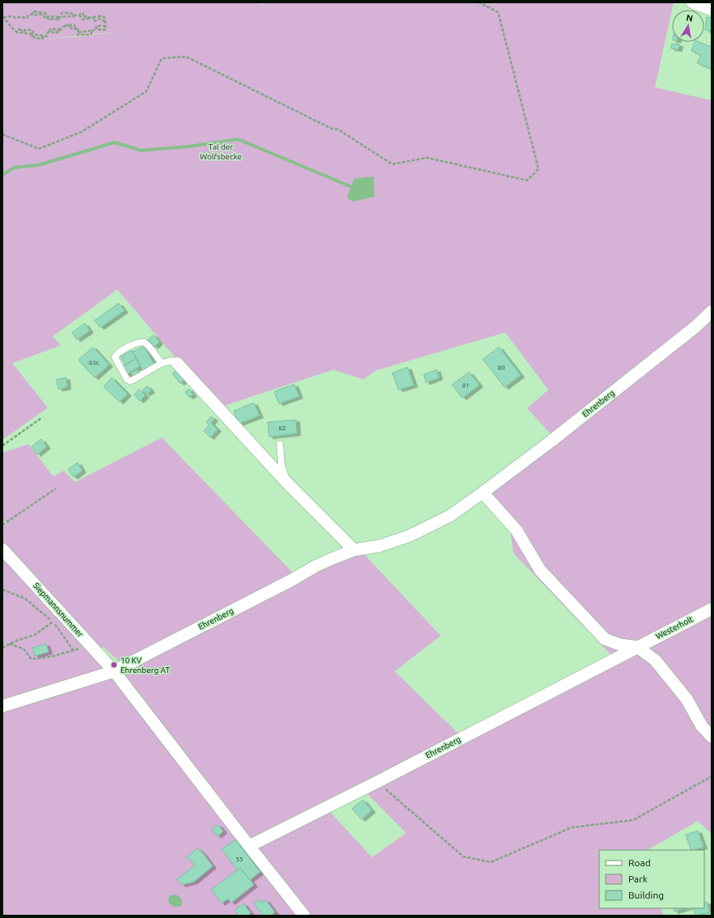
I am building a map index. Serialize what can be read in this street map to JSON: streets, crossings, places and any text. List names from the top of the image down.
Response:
{
  "streets": {
    "street": ["Ehrenberg", "Siepmannsnummer", "Westerholt"]
  },
  "crossings": [
    ["Ehrenberg", "Siepmannsnummer"],
    ["Ehrenberg", "Westerholt"]
  ],
  "parks": ["Tal der Wolfsbecke"],
  "places": ["10 KV Ehrenberg AT"],
  "house_numbers": [
    "83c",
    "80",
    "81",
    "82",
    "55"
  ],
  "legend": ["Road", "Park", "Building"],
  "north": "top"
}
